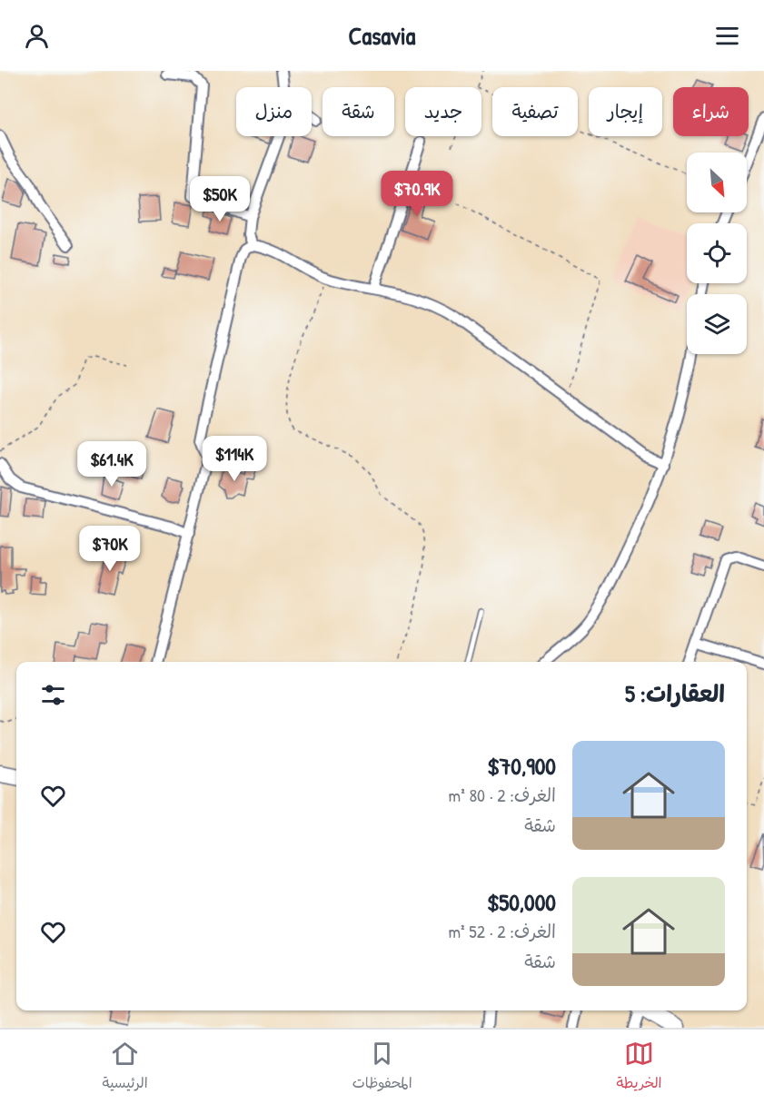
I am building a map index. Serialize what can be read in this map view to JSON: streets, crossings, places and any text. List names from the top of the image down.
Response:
{
  "north": "bottom right",
  "page": {
    "header": "Casavia",
    "chip": [
      "شراء",
      "إيجار",
      "تصفية",
      "جديد",
      "شقة",
      "منزل"
    ],
    "price": [
      "$70.9K",
      "$50K",
      "$114K",
      "$61.4K",
      "$70K"
    ],
    "heading": "العقارات: 5",
    "list": [
      {
        "name": "$70,900",
        "note": "الغرف: 2 · 80 m² · شقة"
      },
      {
        "name": "$50,000",
        "note": "الغرف: 2 · 52 m² · شقة"
      }
    ],
    "tabs": ["الخريطة", "المحفوظات", "الرئيسية"]
  }
}
